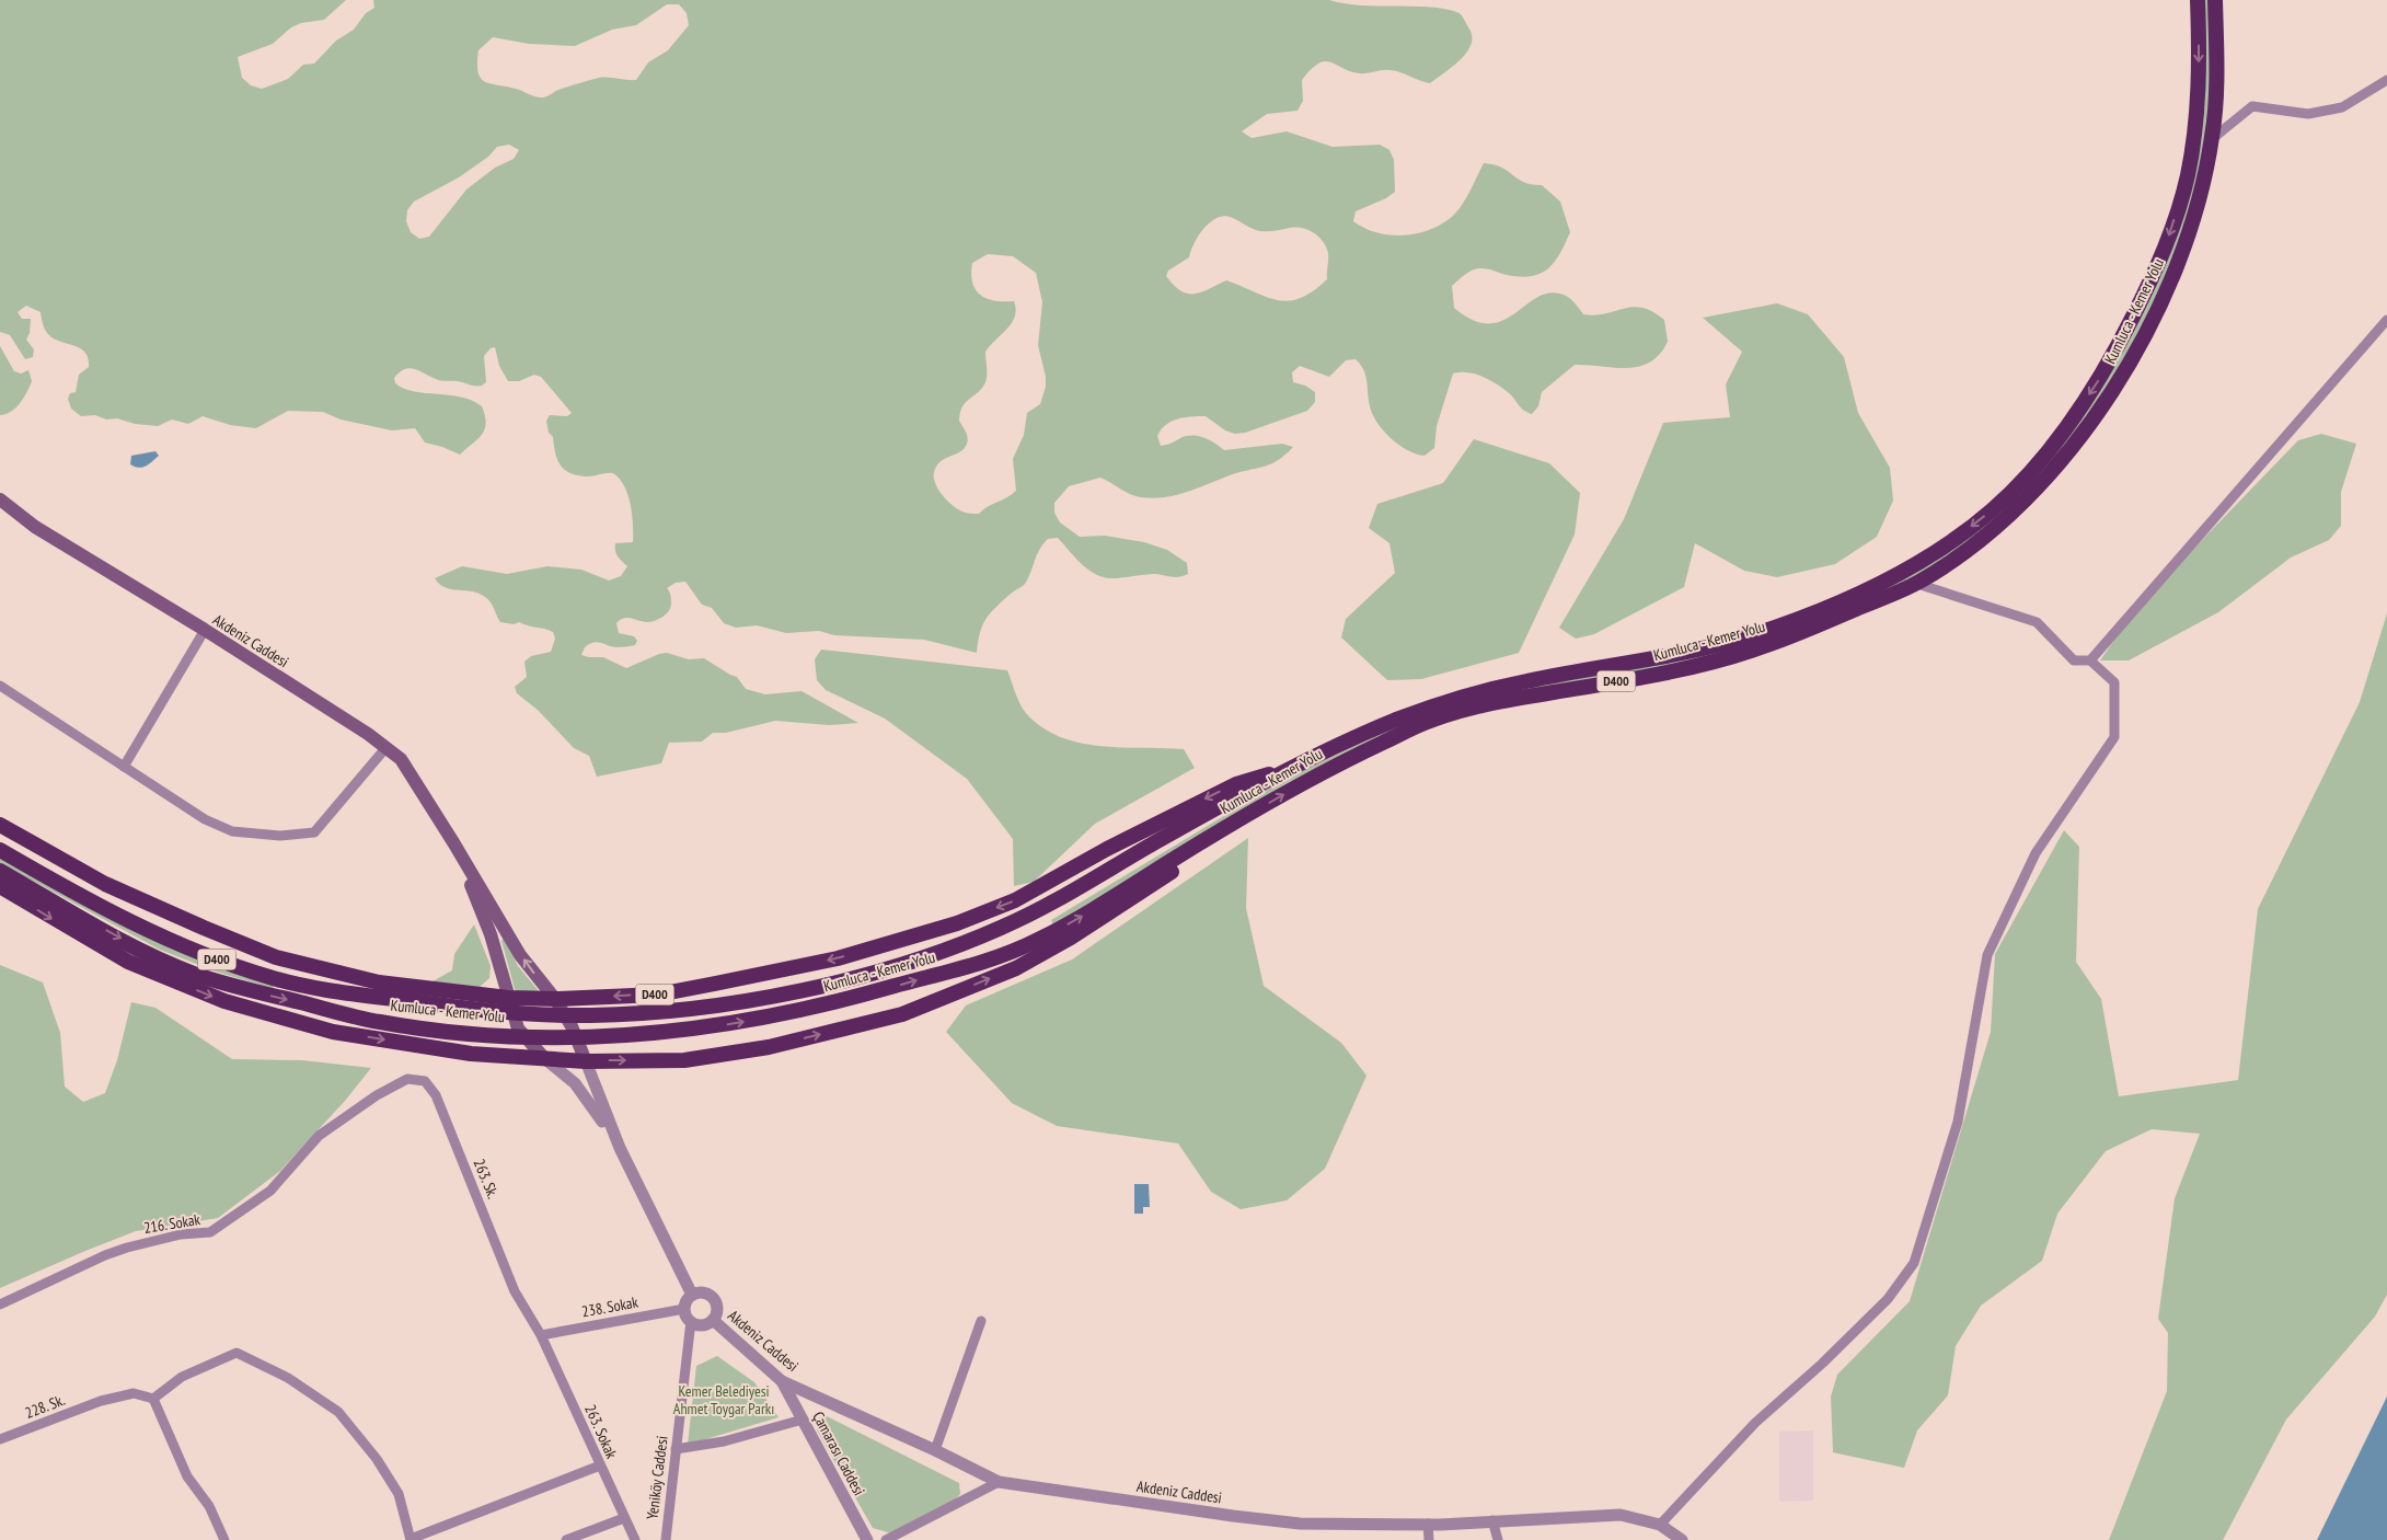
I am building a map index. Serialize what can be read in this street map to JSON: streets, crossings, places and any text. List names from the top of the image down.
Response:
{
  "streets": {
    "highway": ["Kumluca - Kemer Yolu", "D400"],
    "main road": ["Akdeniz Caddesi"],
    "street": [
      "263. Sk.",
      "216. Sokak",
      "238. Sokak",
      "228. Sk.",
      "263. Sokak",
      "Çamarası Caddesi",
      "Yeniköy Caddesi"
    ]
  },
  "crossings": [
    ["Kumluca - Kemer Yolu", "Akdeniz Caddesi"],
    ["Akdeniz Caddesi", "238. Sokak"],
    ["Akdeniz Caddesi", "Çamarası Caddesi"],
    ["Akdeniz Caddesi", "Yeniköy Caddesi"],
    ["263. Sk.", "216. Sokak"],
    ["263. Sk.", "238. Sokak"],
    ["263. Sk.", "263. Sokak"],
    ["238. Sokak", "263. Sokak"],
    ["238. Sokak", "Yeniköy Caddesi"]
  ],
  "parks": ["Kemer Belediyesi Ahmet Toygar Parkı"]
}
